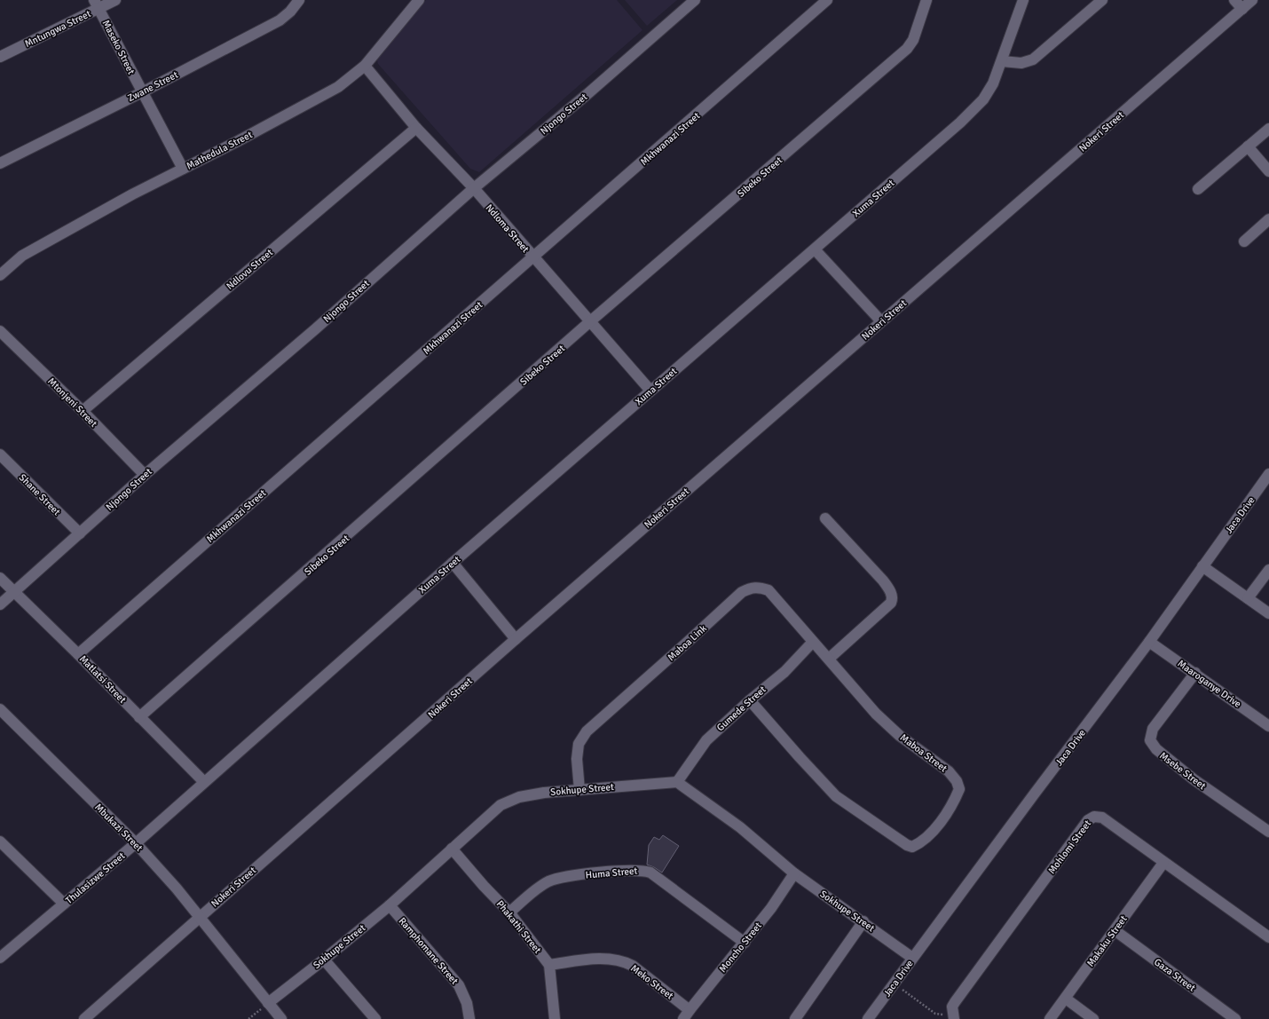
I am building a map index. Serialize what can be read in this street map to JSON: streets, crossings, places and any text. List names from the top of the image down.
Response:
{
  "streets": {
    "street": [
      "Mntungwa Street",
      "Maseko Street",
      "Zwane Street",
      "Njongo Street",
      "Nokeri Street",
      "Mkhwanazi Street",
      "Mathedula Street",
      "Sibeko Street",
      "Xuma Street",
      "Ndloma Street",
      "Ndlovu Street",
      "Mtonjeni Street",
      "Shane Street",
      "Jaca Drive",
      "Maboa Link",
      "Matlatsi Street",
      "Maaroganye Drive",
      "Gumede Street",
      "Maboa Street",
      "Msebe Street",
      "Sokhupe Street",
      "Mbukazi Street",
      "Mohlomi Street",
      "Huma Street",
      "Thulasizwe Street",
      "Phakathi Street",
      "Makaku Street",
      "Moncho Street",
      "Ramphomane Street",
      "Gaza Street",
      "Meko Street"
    ]
  },
  "crossings": [
    ["Mntungwa Street", "Maseko Street"],
    ["Maseko Street", "Zwane Street"],
    ["Maseko Street", "Mathedula Street"],
    ["Njongo Street", "Ndloma Street"],
    ["Njongo Street", "Mtonjeni Street"],
    ["Njongo Street", "Shane Street"],
    ["Njongo Street", "Matlatsi Street"],
    ["Nokeri Street", "Mbukazi Street"],
    ["Mkhwanazi Street", "Ndloma Street"],
    ["Mkhwanazi Street", "Matlatsi Street"],
    ["Mathedula Street", "Ndloma Street"],
    ["Sibeko Street", "Ndloma Street"],
    ["Sibeko Street", "Matlatsi Street"],
    ["Xuma Street", "Ndloma Street"],
    ["Xuma Street", "Matlatsi Street"],
    ["Xuma Street", "Thulasizwe Street"],
    ["Ndloma Street", "Ndlovu Street"],
    ["Ndlovu Street", "Mtonjeni Street"],
    ["Jaca Drive", "Maaroganye Drive"],
    ["Jaca Drive", "Sokhupe Street"],
    ["Maboa Link", "Gumede Street"],
    ["Maboa Link", "Maboa Street"],
    ["Maboa Link", "Sokhupe Street"],
    ["Matlatsi Street", "Thulasizwe Street"],
    ["Maaroganye Drive", "Msebe Street"],
    ["Gumede Street", "Maboa Street"],
    ["Gumede Street", "Sokhupe Street"],
    ["Sokhupe Street", "Mbukazi Street"],
    ["Sokhupe Street", "Phakathi Street"],
    ["Sokhupe Street", "Moncho Street"],
    ["Sokhupe Street", "Ramphomane Street"],
    ["Mbukazi Street", "Thulasizwe Street"],
    ["Mohlomi Street", "Makaku Street"],
    ["Huma Street", "Phakathi Street"],
    ["Huma Street", "Moncho Street"],
    ["Phakathi Street", "Meko Street"],
    ["Makaku Street", "Gaza Street"],
    ["Moncho Street", "Meko Street"]
  ]
}
